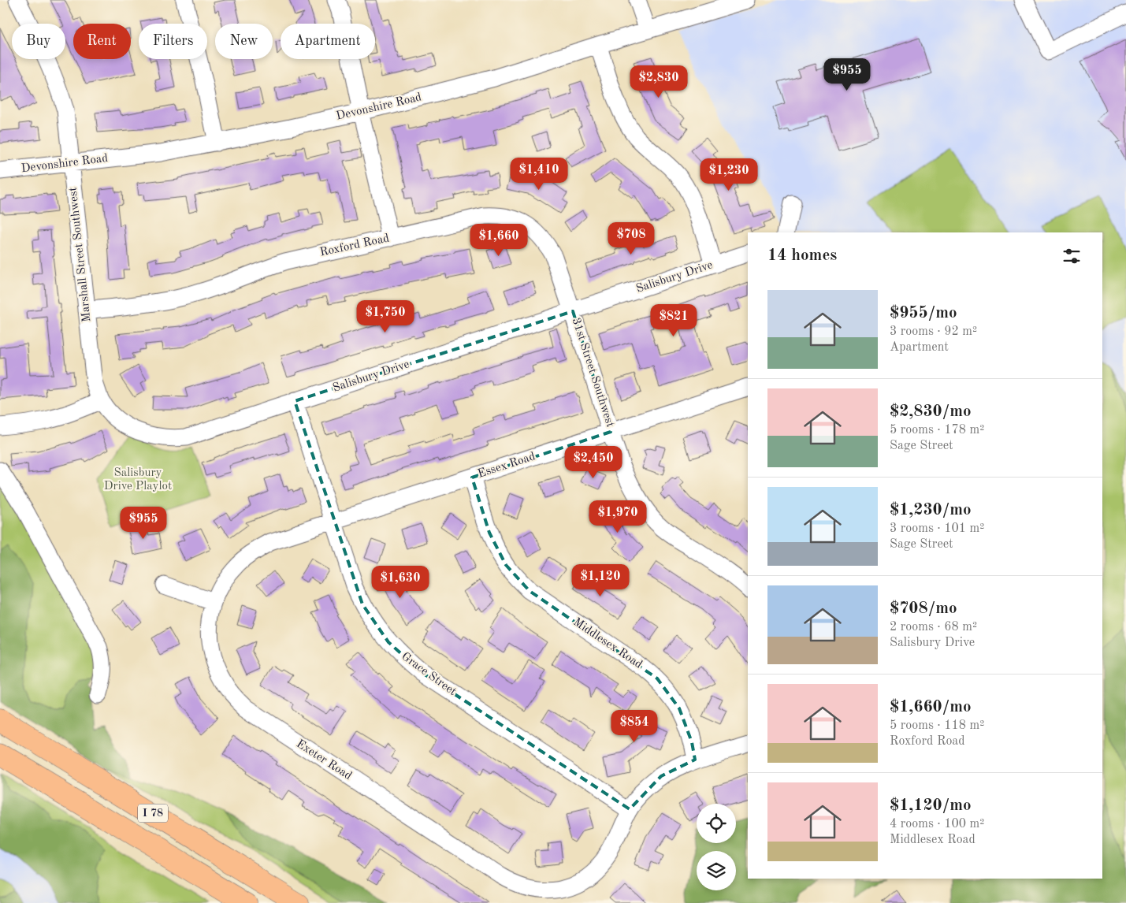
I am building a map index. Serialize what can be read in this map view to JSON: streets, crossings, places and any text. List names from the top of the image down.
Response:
{
  "streets": {
    "highway": ["I 78"],
    "street": [
      "Devonshire Road",
      "Roxford Road",
      "Marshall Street Southwest",
      "Salisbury Drive",
      "31st Street Southwest",
      "Essex Road",
      "Middlesex Road",
      "Grace Street",
      "Exeter Road"
    ]
  },
  "crossings": [
    ["Devonshire Road", "Marshall Street Southwest"],
    ["Roxford Road", "Marshall Street Southwest"],
    ["Roxford Road", "Salisbury Drive"],
    ["Roxford Road", "31st Street Southwest"],
    ["Marshall Street Southwest", "Salisbury Drive"],
    ["Salisbury Drive", "31st Street Southwest"],
    ["Salisbury Drive", "Grace Street"],
    ["31st Street Southwest", "Essex Road"],
    ["Essex Road", "Middlesex Road"],
    ["Essex Road", "Exeter Road"],
    ["Middlesex Road", "Exeter Road"],
    ["Grace Street", "Exeter Road"]
  ],
  "parks": ["Salisbury Drive Playlot"],
  "page": {
    "chip": [
      "Buy",
      "Rent",
      "Filters",
      "New",
      "Apartment"
    ],
    "price": [
      "$955",
      "$2,830",
      "$1,410",
      "$1,230",
      "$708",
      "$1,660",
      "$1,750",
      "$821",
      "$2,450",
      "$1,970",
      "$955",
      "$1,120",
      "$1,630",
      "$854"
    ],
    "heading": "14 homes",
    "list": [
      {
        "name": "$955/mo",
        "note": "3 rooms · 92 m² · Apartment"
      },
      {
        "name": "$2,830/mo",
        "note": "5 rooms · 178 m² · Sage Street"
      },
      {
        "name": "$1,230/mo",
        "note": "3 rooms · 101 m² · Sage Street"
      },
      {
        "name": "$708/mo",
        "note": "2 rooms · 68 m² · Salisbury Drive"
      },
      {
        "name": "$1,660/mo",
        "note": "5 rooms · 118 m² · Roxford Road"
      },
      {
        "name": "$1,120/mo",
        "note": "4 rooms · 100 m² · Middlesex Road"
      }
    ]
  }
}
